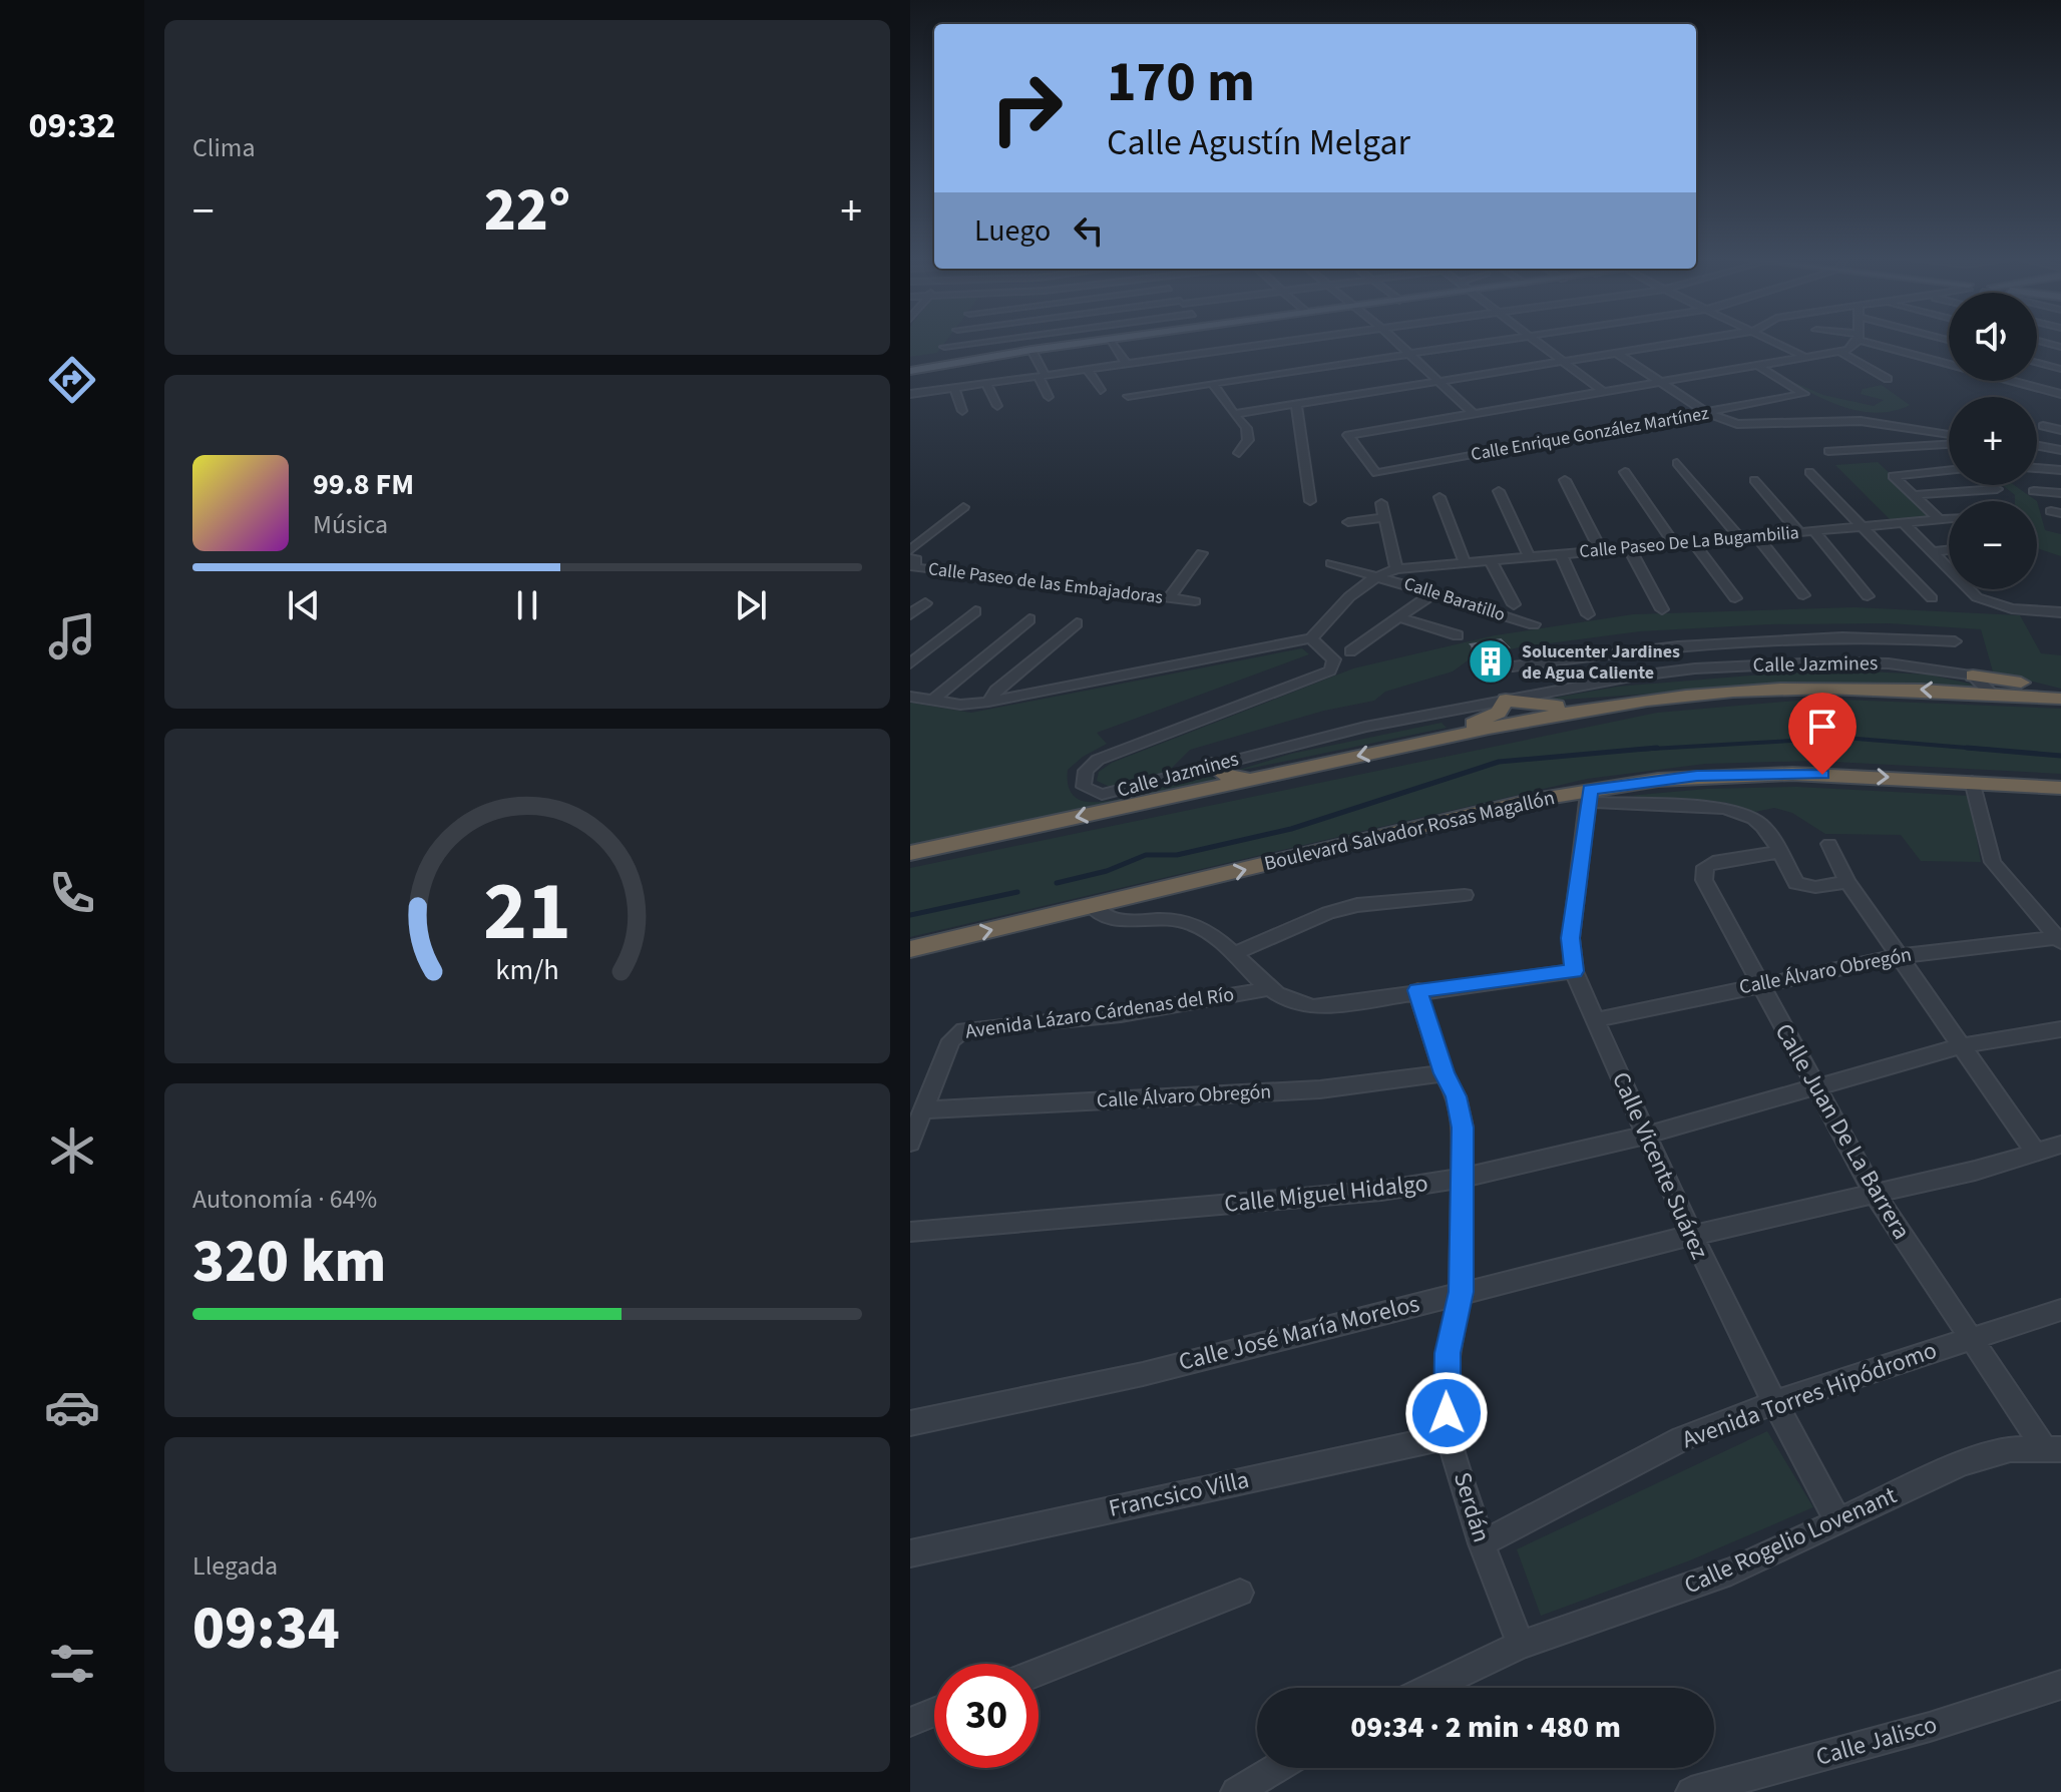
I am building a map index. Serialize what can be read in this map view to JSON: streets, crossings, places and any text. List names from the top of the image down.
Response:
{
  "streets": {
    "highway": ["Boulevard Salvador Rosas Magallón"],
    "street": [
      "Calle Enrique González Martínez",
      "Calle Paseo De La Bugambilia",
      "Calle Paseo de las Embajadoras",
      "Calle Baratillo",
      "Calle Jazmines",
      "Calle Álvaro Obregón",
      "Avenida Lázaro Cárdenas del Río",
      "Calle Juan De La Barrera",
      "Calle Vicente Suárez",
      "Calle Miguel Hidalgo",
      "Calle José María Morelos",
      "Avenida Torres Hipódromo",
      "Francsico Villa",
      "Serdán",
      "Calle Rogelio Lovenant",
      "Calle Jalisco"
    ]
  },
  "crossings": [
    ["Calle Paseo De La Bugambilia", "Calle Baratillo"],
    ["Calle Paseo De La Bugambilia", "Calle Jazmines"],
    ["Boulevard Salvador Rosas Magallón", "Calle Vicente Suárez"],
    ["Calle Álvaro Obregón", "Avenida Lázaro Cárdenas del Río"],
    ["Calle Álvaro Obregón", "Calle Juan De La Barrera"],
    ["Calle Álvaro Obregón", "Calle Vicente Suárez"],
    ["Calle Álvaro Obregón", "Serdán"],
    ["Calle Juan De La Barrera", "Calle Miguel Hidalgo"],
    ["Calle Juan De La Barrera", "Calle José María Morelos"],
    ["Calle Juan De La Barrera", "Avenida Torres Hipódromo"],
    ["Calle Juan De La Barrera", "Calle Rogelio Lovenant"],
    ["Calle Vicente Suárez", "Calle Miguel Hidalgo"],
    ["Calle Vicente Suárez", "Calle José María Morelos"],
    ["Calle Vicente Suárez", "Avenida Torres Hipódromo"],
    ["Calle Vicente Suárez", "Calle Rogelio Lovenant"],
    ["Calle Miguel Hidalgo", "Serdán"],
    ["Calle José María Morelos", "Serdán"],
    ["Avenida Torres Hipódromo", "Serdán"],
    ["Francsico Villa", "Serdán"],
    ["Serdán", "Calle Rogelio Lovenant"]
  ],
  "places": {
    "building": ["Solucenter Jardines de Agua Caliente"]
  },
  "page": {
    "tabs": "09:32",
    "tile": [
      "Clima",
      ["Autonomía · 64%", "320 km"],
      ["Llegada", "09:34"]
    ],
    "turn": ["170 m", "Calle Agustín Melgar"],
    "heat": ["−", "22°", "+"],
    "then": "Luego",
    "map_buttons": ["+", "−"],
    "song": ["99.8 FM", "Música"],
    "limit": "30",
    "trip": "09:34 · 2 min · 480 m",
    "gauge": ["21", "km/h"]
  }
}
